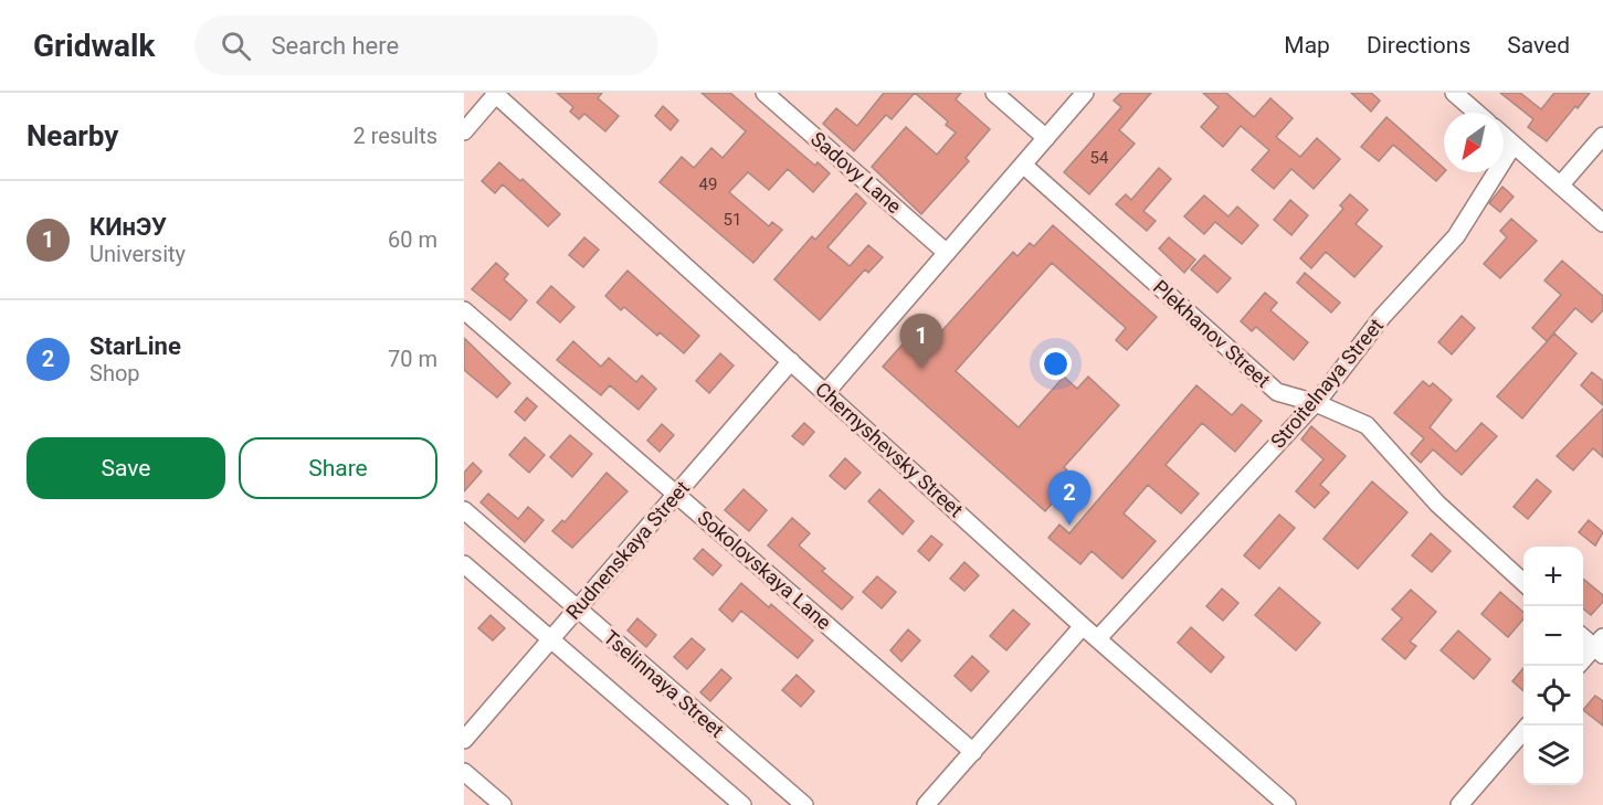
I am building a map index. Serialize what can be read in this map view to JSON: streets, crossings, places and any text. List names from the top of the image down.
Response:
{
  "streets": {
    "street": [
      "Sadovy Lane",
      "Plekhanov Street",
      "Stroitelnaya Street",
      "Chernyshevsky Street",
      "Rudnenskaya Street",
      "Sokolovskaya Lane",
      "Tselinnaya Street"
    ]
  },
  "crossings": [
    ["Plekhanov Street", "Stroitelnaya Street"],
    ["Stroitelnaya Street", "Chernyshevsky Street"],
    ["Chernyshevsky Street", "Rudnenskaya Street"],
    ["Rudnenskaya Street", "Sokolovskaya Lane"],
    ["Rudnenskaya Street", "Tselinnaya Street"]
  ],
  "house_numbers": ["54", "49", "51"],
  "north": "bottom left",
  "page": {
    "header": "Gridwalk",
    "search": "Search here",
    "nav": ["Map", "Directions", "Saved"],
    "heading": ["Nearby", "2 results"],
    "list": [
      {
        "mark": "1",
        "name": "КИнЭУ",
        "note": "University",
        "value": "60 m"
      },
      {
        "mark": "2",
        "name": "StarLine",
        "note": "Shop",
        "value": "70 m"
      }
    ],
    "pins": ["1", "2"],
    "buttons": ["Save", "Share"],
    "map_buttons": ["+", "−"]
  }
}
